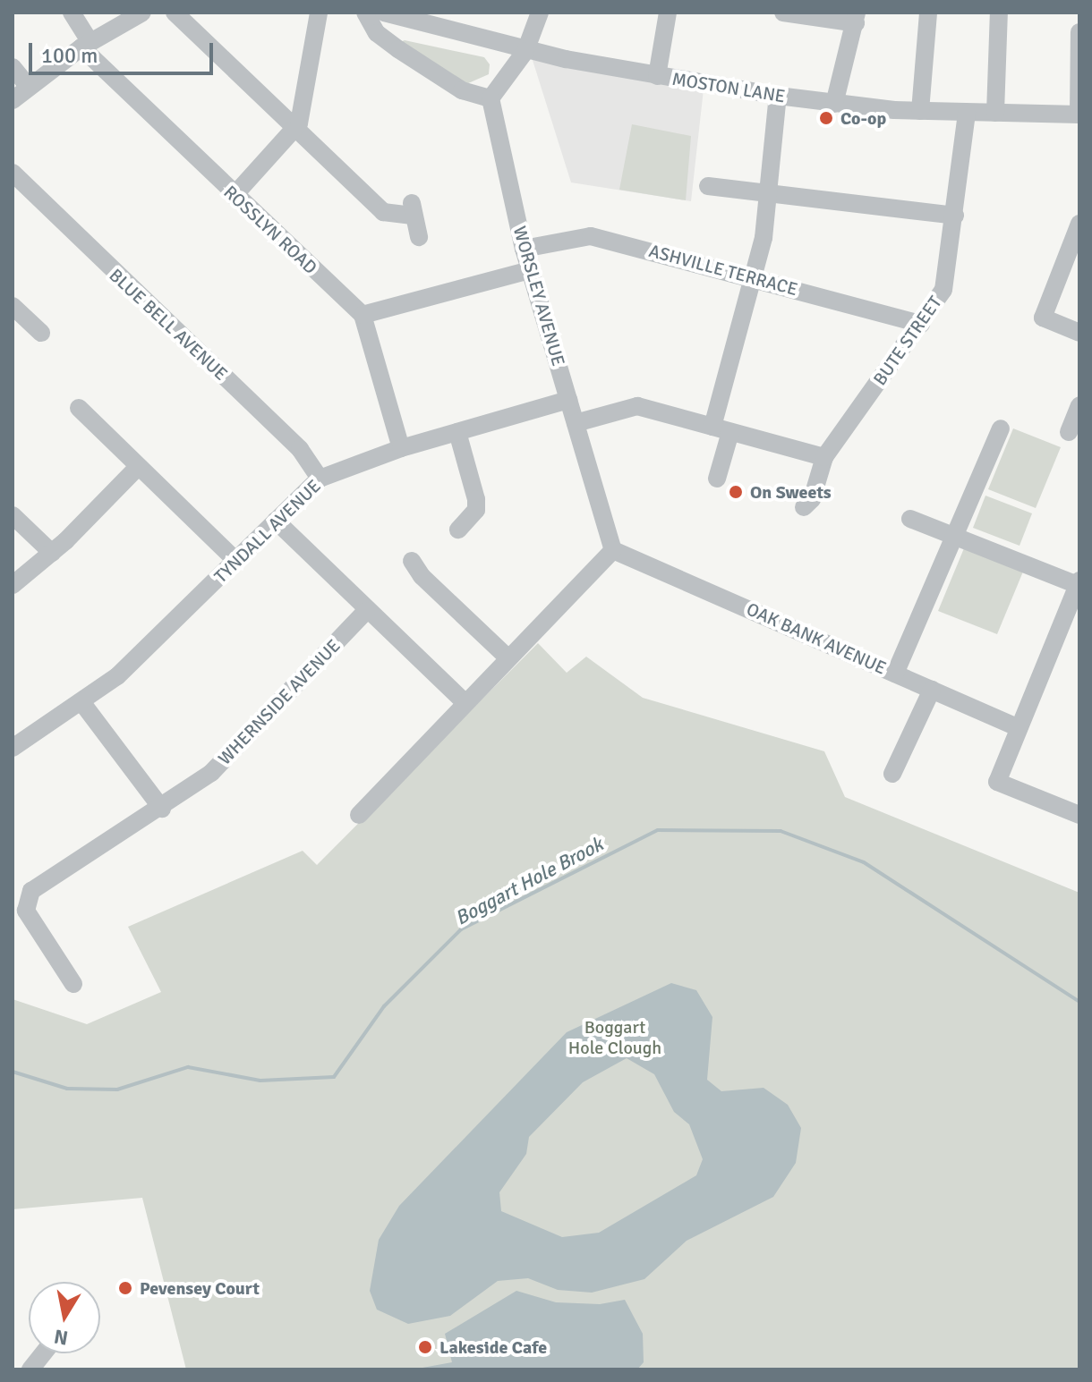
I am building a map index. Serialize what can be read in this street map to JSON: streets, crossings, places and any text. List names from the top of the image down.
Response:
{
  "streets": {
    "street": [
      "MOSTON LANE",
      "ROSSLYN ROAD",
      "ASHVILLE TERRACE",
      "WORSLEY AVENUE",
      "BLUE BELL AVENUE",
      "BUTE STREET",
      "TYNDALL AVENUE",
      "OAK BANK AVENUE",
      "WHERNSIDE AVENUE"
    ]
  },
  "crossings": [
    ["MOSTON LANE", "BUTE STREET"],
    ["ASHVILLE TERRACE", "WORSLEY AVENUE"],
    ["ASHVILLE TERRACE", "BUTE STREET"],
    ["WORSLEY AVENUE", "TYNDALL AVENUE"],
    ["WORSLEY AVENUE", "OAK BANK AVENUE"],
    ["BLUE BELL AVENUE", "TYNDALL AVENUE"]
  ],
  "water": ["Boggart Hole Brook"],
  "parks": ["Boggart Hole Clough"],
  "places": [
    "Co-op",
    "On Sweets",
    "Pevensey Court",
    "Lakeside Cafe"
  ],
  "scale_bar": "100 m",
  "north": "bottom"
}
